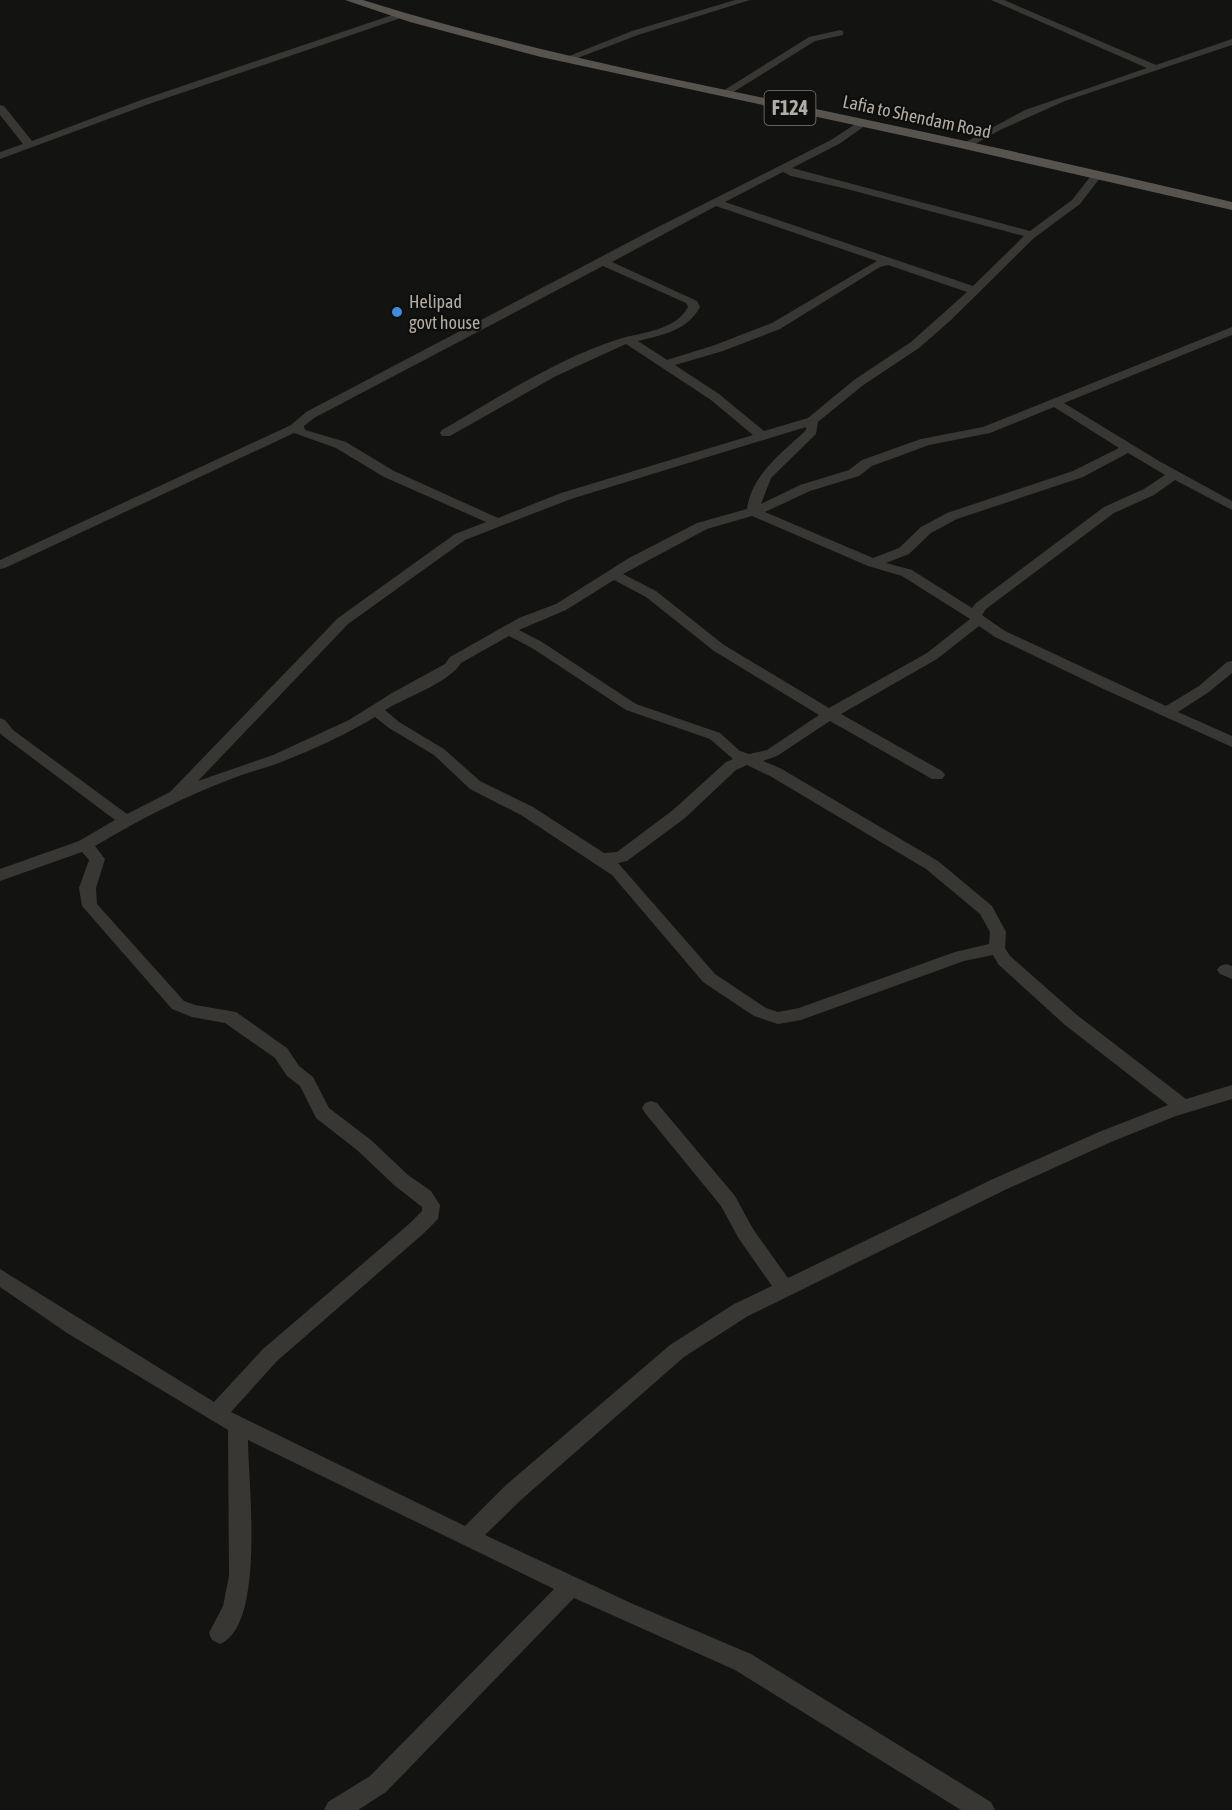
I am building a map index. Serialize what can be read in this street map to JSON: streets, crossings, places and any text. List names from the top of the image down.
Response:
{
  "streets": {
    "main road": ["F124", "Lafia to Shendam Road"]
  },
  "places": ["Helipad govt house"]
}
